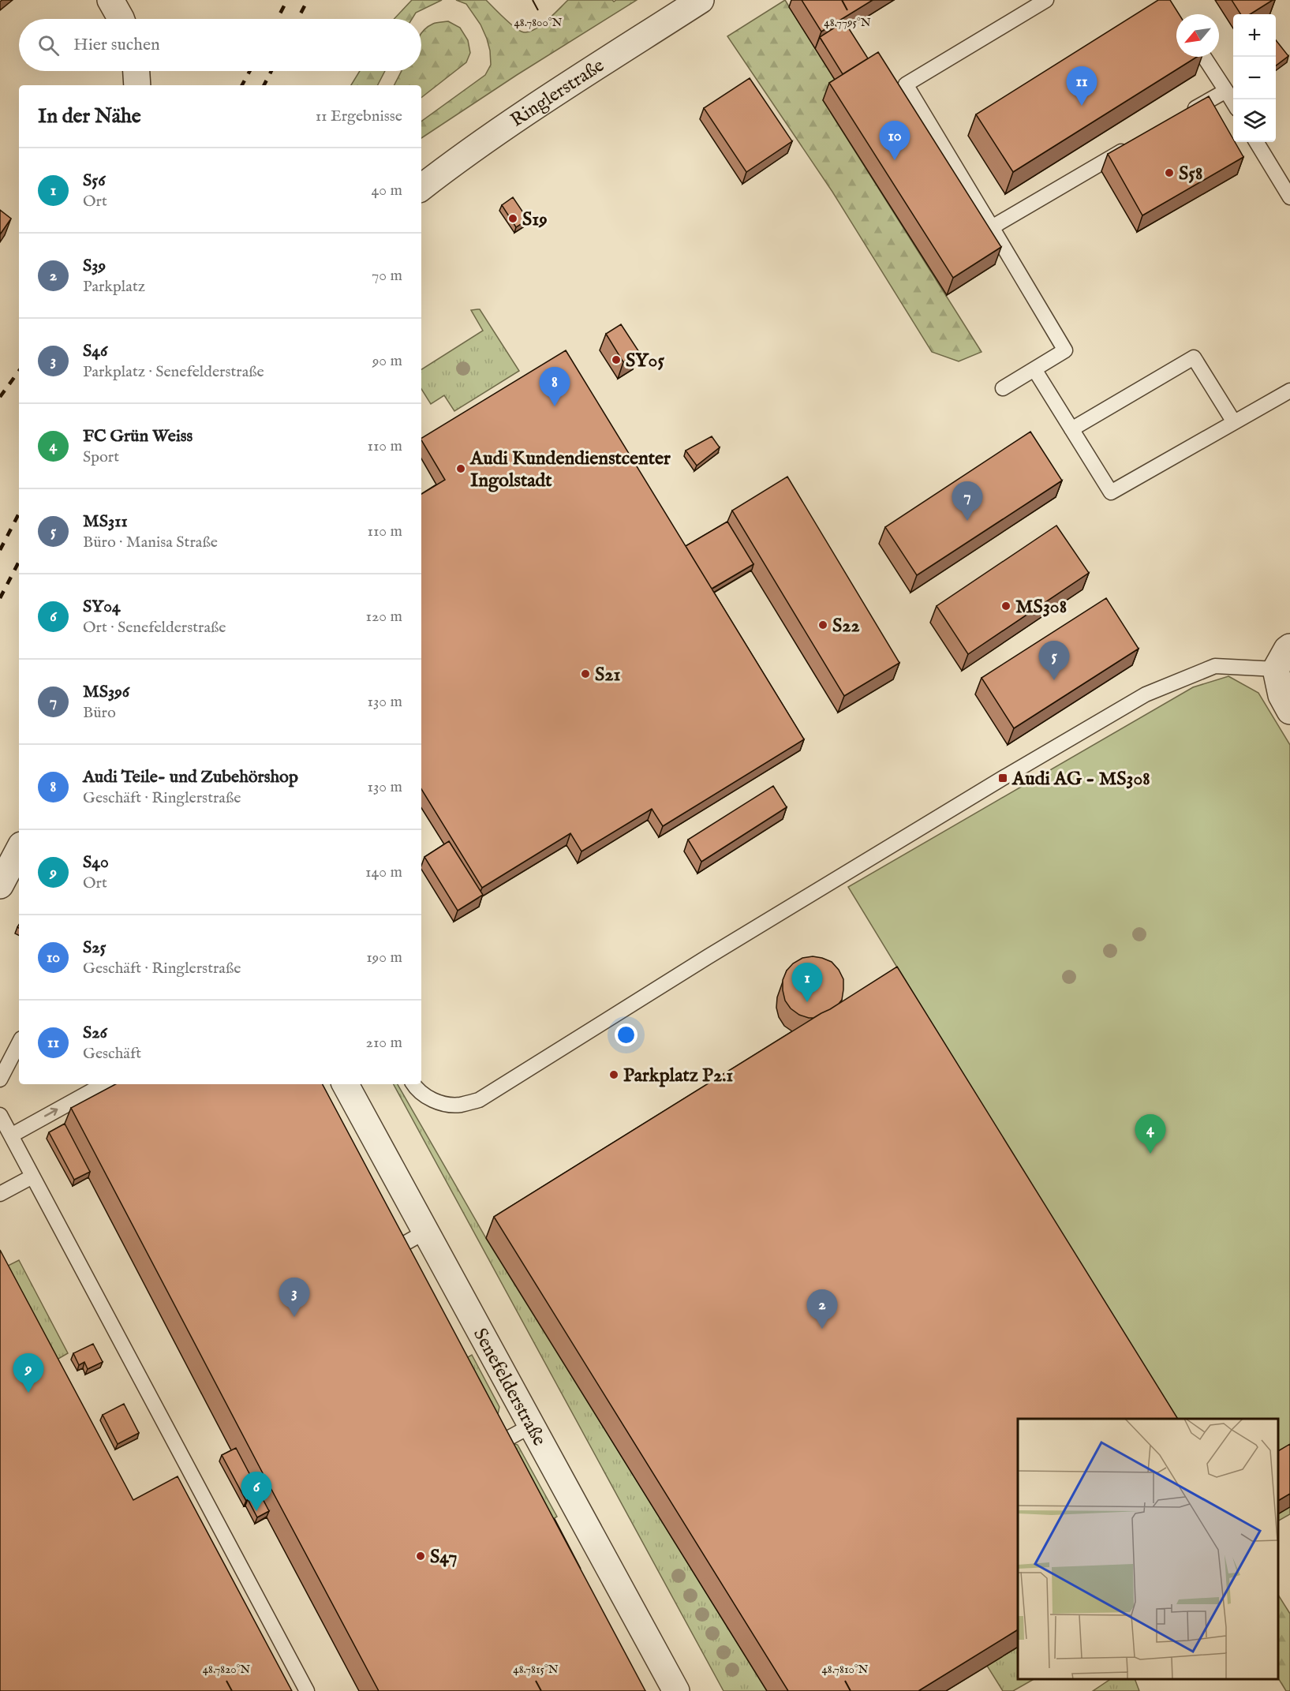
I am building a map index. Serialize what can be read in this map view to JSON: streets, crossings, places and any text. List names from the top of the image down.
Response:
{
  "streets": {
    "street": ["Ringlerstraße", "Senefelderstraße"]
  },
  "places": {
    "other": [
      "S58",
      "S19",
      "SY05",
      "Audi Kundendienstcenter Ingolstadt",
      "MS308",
      "S22",
      "S21",
      "Parkplatz P2.1",
      "S47"
    ],
    "transit": ["Audi AG - MS308"]
  },
  "north": "bottom left",
  "page": {
    "map_buttons": ["+", "−"],
    "search": "Hier suchen",
    "pins": [
      "11",
      "10",
      "8",
      "7",
      "5",
      "1",
      "4",
      "3",
      "2",
      "9",
      "6"
    ],
    "heading": ["In der Nähe", "11 Ergebnisse"],
    "list": [
      {
        "mark": "1",
        "name": "S56",
        "note": "Ort",
        "value": "40 m"
      },
      {
        "mark": "2",
        "name": "S39",
        "note": "Parkplatz",
        "value": "70 m"
      },
      {
        "mark": "3",
        "name": "S46",
        "note": "Parkplatz · Senefelderstraße",
        "value": "90 m"
      },
      {
        "mark": "4",
        "name": "FC Grün Weiss",
        "note": "Sport",
        "value": "110 m"
      },
      {
        "mark": "5",
        "name": "MS311",
        "note": "Büro · Manisa Straße",
        "value": "110 m"
      },
      {
        "mark": "6",
        "name": "SY04",
        "note": "Ort · Senefelderstraße",
        "value": "120 m"
      },
      {
        "mark": "7",
        "name": "MS396",
        "note": "Büro",
        "value": "130 m"
      },
      {
        "mark": "8",
        "name": "Audi Teile- und Zubehörshop",
        "note": "Geschäft · Ringlerstraße",
        "value": "130 m"
      },
      {
        "mark": "9",
        "name": "S40",
        "note": "Ort",
        "value": "140 m"
      },
      {
        "mark": "10",
        "name": "S25",
        "note": "Geschäft · Ringlerstraße",
        "value": "190 m"
      },
      {
        "mark": "11",
        "name": "S26",
        "note": "Geschäft",
        "value": "210 m"
      }
    ]
  },
  "coordinates": [
    "48.7800°N",
    "48.7795°N",
    "48.7820°N",
    "48.7815°N",
    "48.7810°N"
  ]
}
